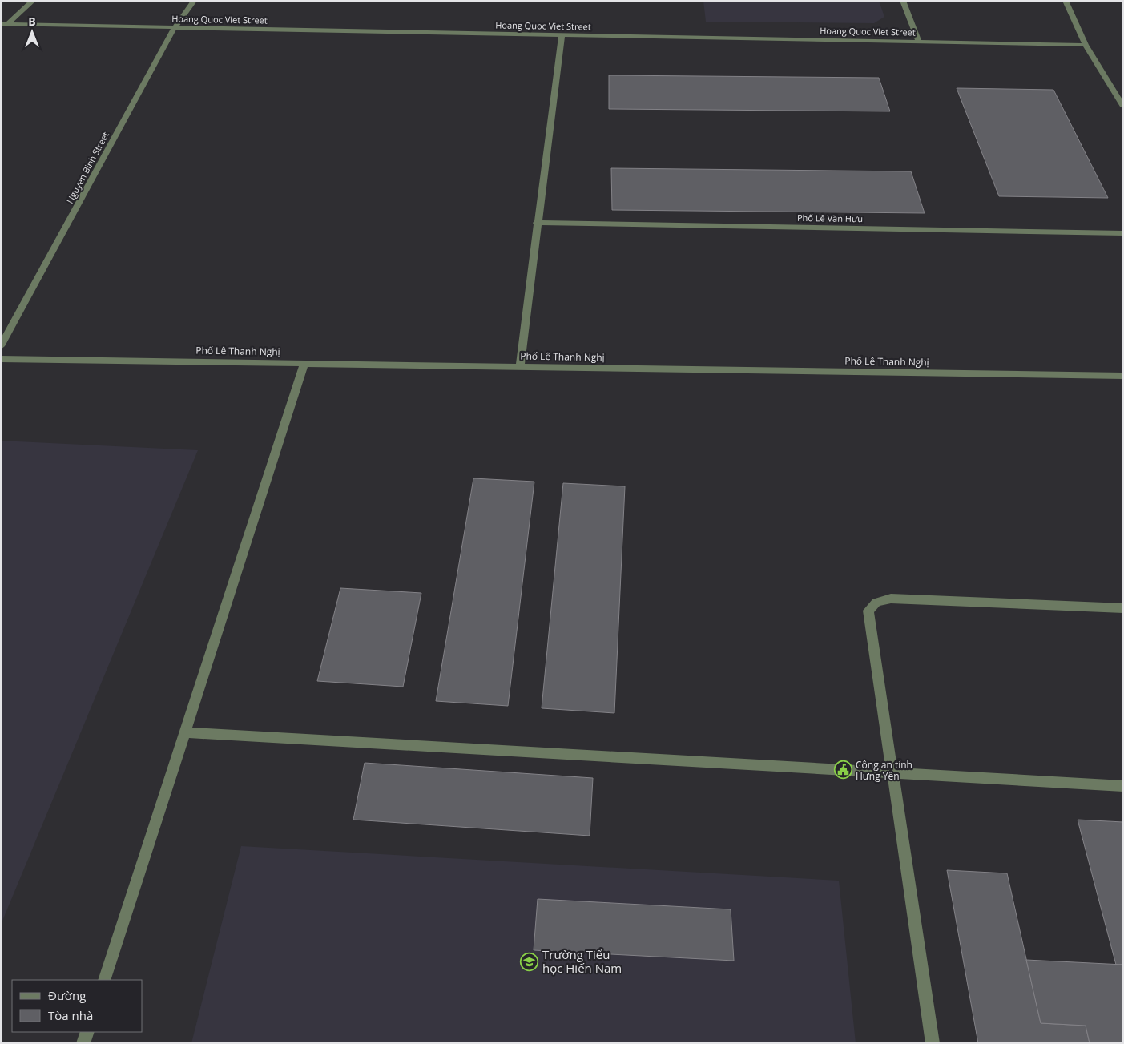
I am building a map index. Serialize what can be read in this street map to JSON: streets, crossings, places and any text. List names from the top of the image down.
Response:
{
  "streets": {
    "street": [
      "Hoang Quoc Viet Street",
      "Nguyen Binh Street",
      "Phố Lê Văn Hưu",
      "Phố Lê Thanh Nghị"
    ]
  },
  "crossings": [
    ["Hoang Quoc Viet Street", "Nguyen Binh Street"]
  ],
  "places": {
    "public building": ["Công an tỉnh Hưng Yên"],
    "school or university": ["Trường Tiểu học Hiến Nam"]
  },
  "legend": ["Đường", "Tòa nhà"],
  "north": "top"
}
